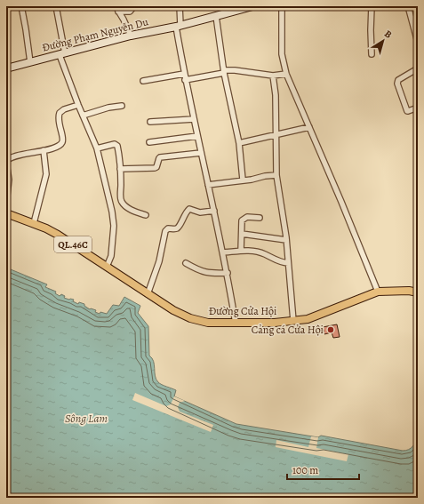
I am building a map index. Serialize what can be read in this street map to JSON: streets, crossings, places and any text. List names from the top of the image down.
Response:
{
  "streets": {
    "main road": ["Đường Phạm Nguyễn Du", "QL.46C", "Đường Cửa Hội"]
  },
  "water": ["Sông Lam"],
  "places": ["Cảng cá Cửa Hội"],
  "scale_bar": "100 m",
  "north": "top right"
}
